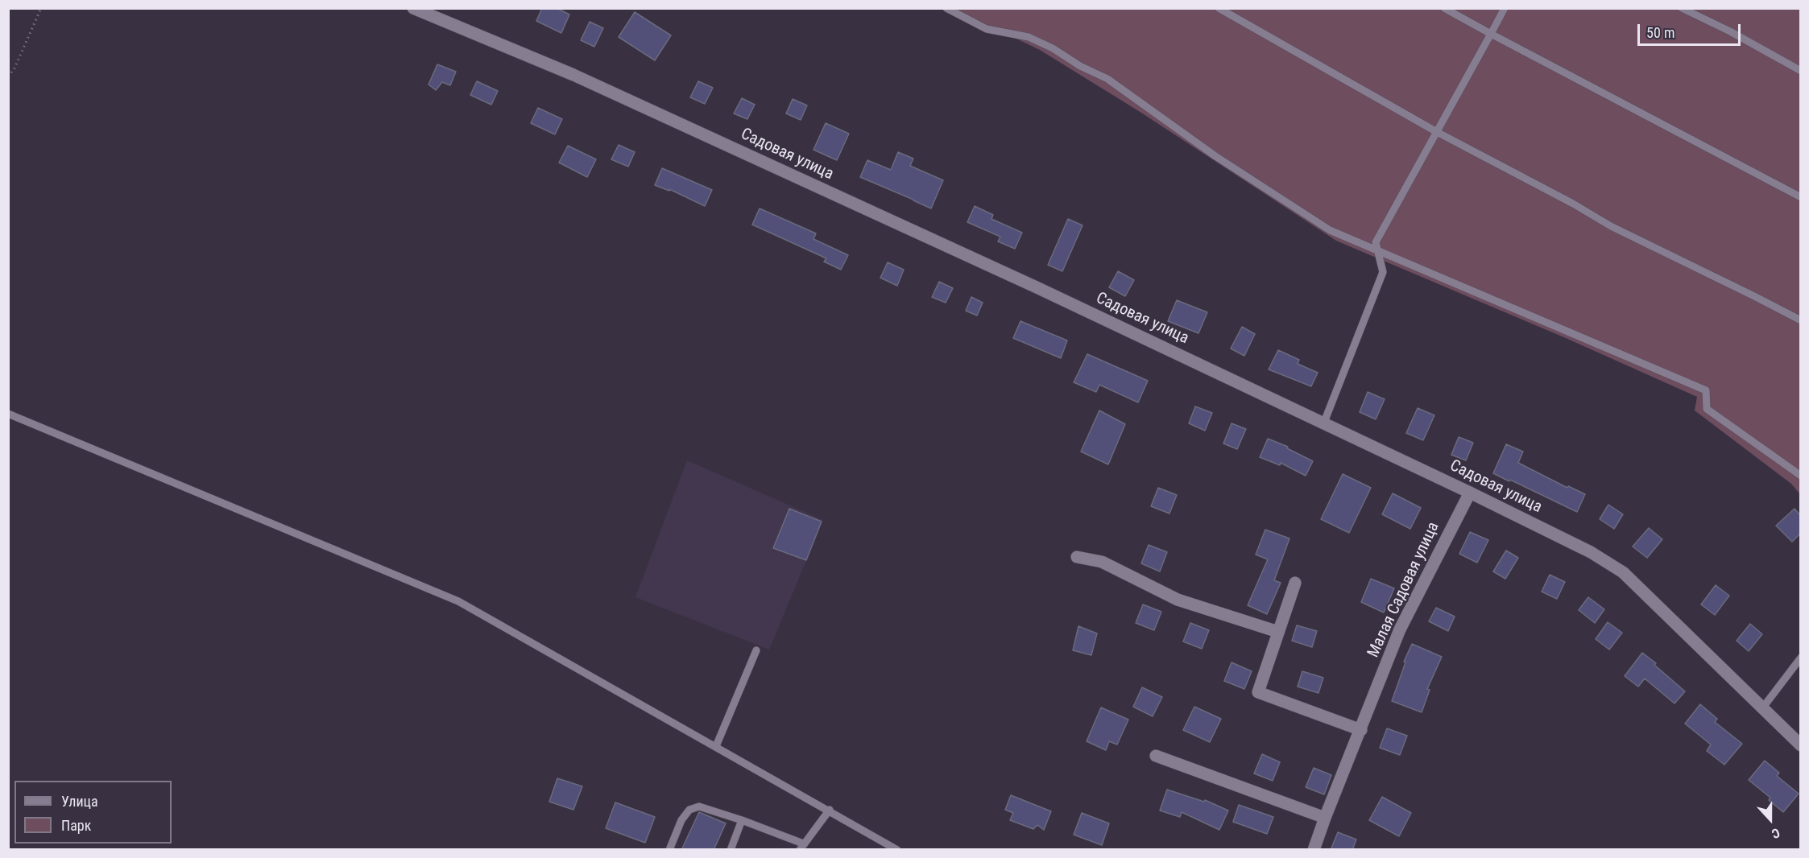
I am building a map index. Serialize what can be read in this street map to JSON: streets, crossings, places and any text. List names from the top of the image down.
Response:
{
  "streets": {
    "main road": ["Садовая улица", "Малая Садовая улица"]
  },
  "crossings": [
    ["Садовая улица", "Малая Садовая улица"]
  ],
  "legend": ["Улица", "Парк"],
  "scale_bar": "50 m",
  "north": "bottom"
}
